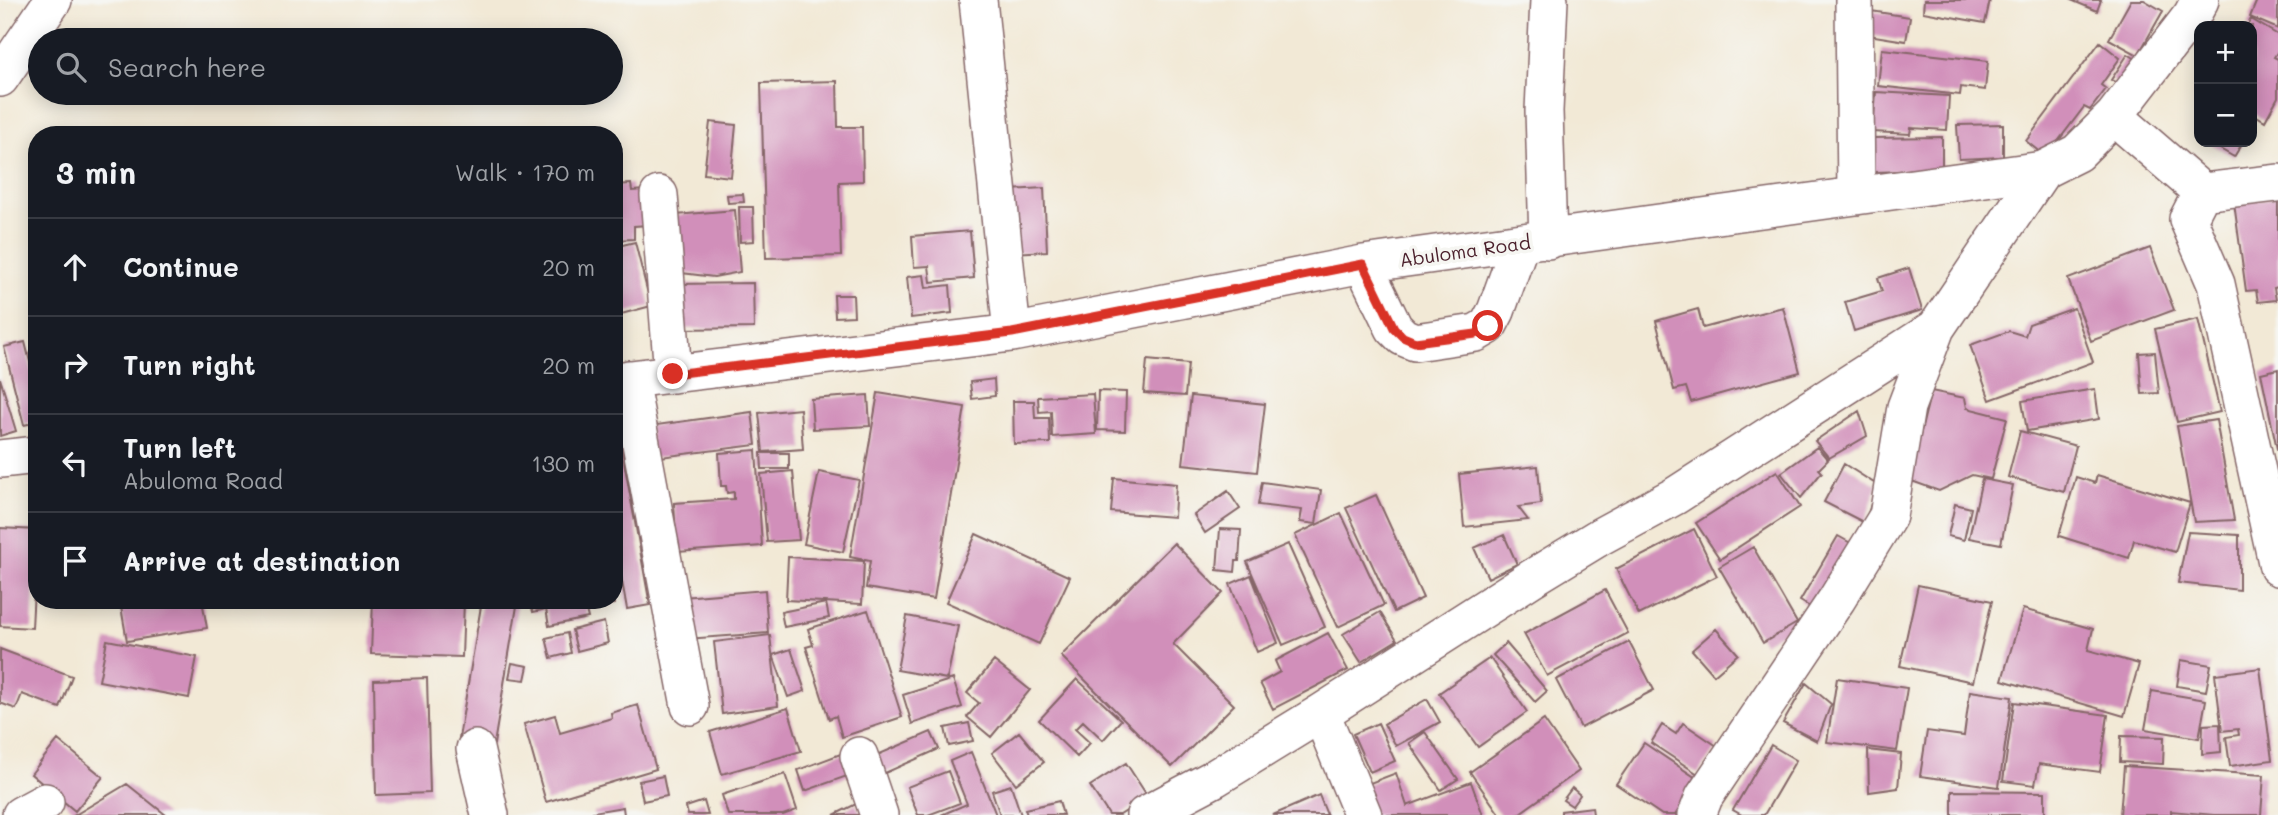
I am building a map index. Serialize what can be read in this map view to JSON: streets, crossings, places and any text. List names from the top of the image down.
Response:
{
  "streets": {
    "street": ["Abuloma Road"]
  },
  "page": {
    "map_buttons": ["+", "−"],
    "search": "Search here",
    "heading": ["3 min", "Walk · 170 m"],
    "list": [
      ["Continue", "20 m"],
      ["Turn right", "20 m"],
      ["Turn left", "Abuloma Road", "130 m"],
      "Arrive at destination"
    ]
  }
}
